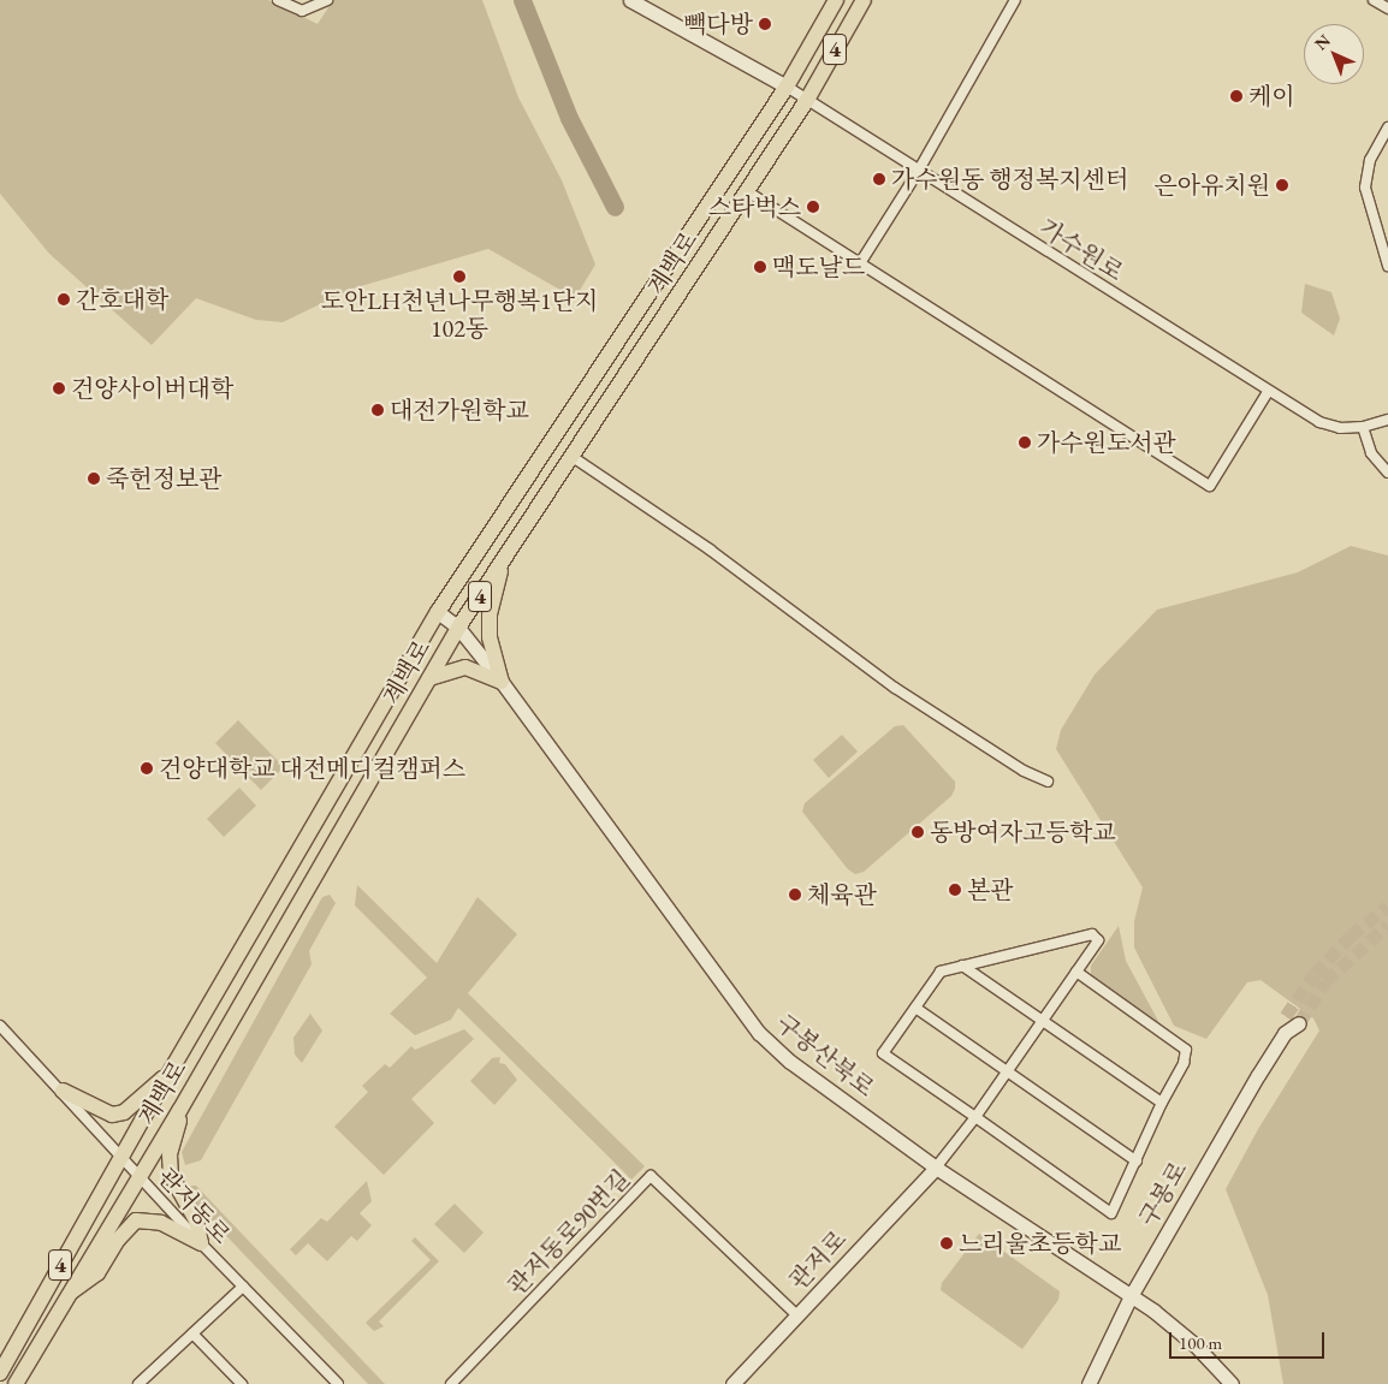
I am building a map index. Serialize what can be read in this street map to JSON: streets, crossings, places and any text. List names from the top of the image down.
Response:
{
  "streets": {
    "main road": [
      "4",
      "계백로",
      "구봉산북로",
      "구봉로",
      "관저로"
    ],
    "street": ["가수원로", "관저동로", "관저동로90번길"]
  },
  "crossings": [
    ["가수원로", "계백로"],
    ["계백로", "구봉산북로"],
    ["계백로", "관저동로"],
    ["구봉산북로", "구봉로"],
    ["구봉산북로", "관저로"],
    ["관저동로90번길", "관저로"]
  ],
  "places": [
    "빽다방",
    "케이",
    "가수원동 행정복지센터",
    "은아유치원",
    "스타벅스",
    "맥도날드",
    "도안LH천년나무행복1단지 102동",
    "간호대학",
    "건양사이버대학",
    "대전가원학교",
    "가수원도서관",
    "죽헌정보관",
    "건양대학교 대전메디컬캠퍼스",
    "동방여자고등학교",
    "본관",
    "체육관",
    "느리울초등학교"
  ],
  "scale_bar": "100 m",
  "north": "top left"
}
